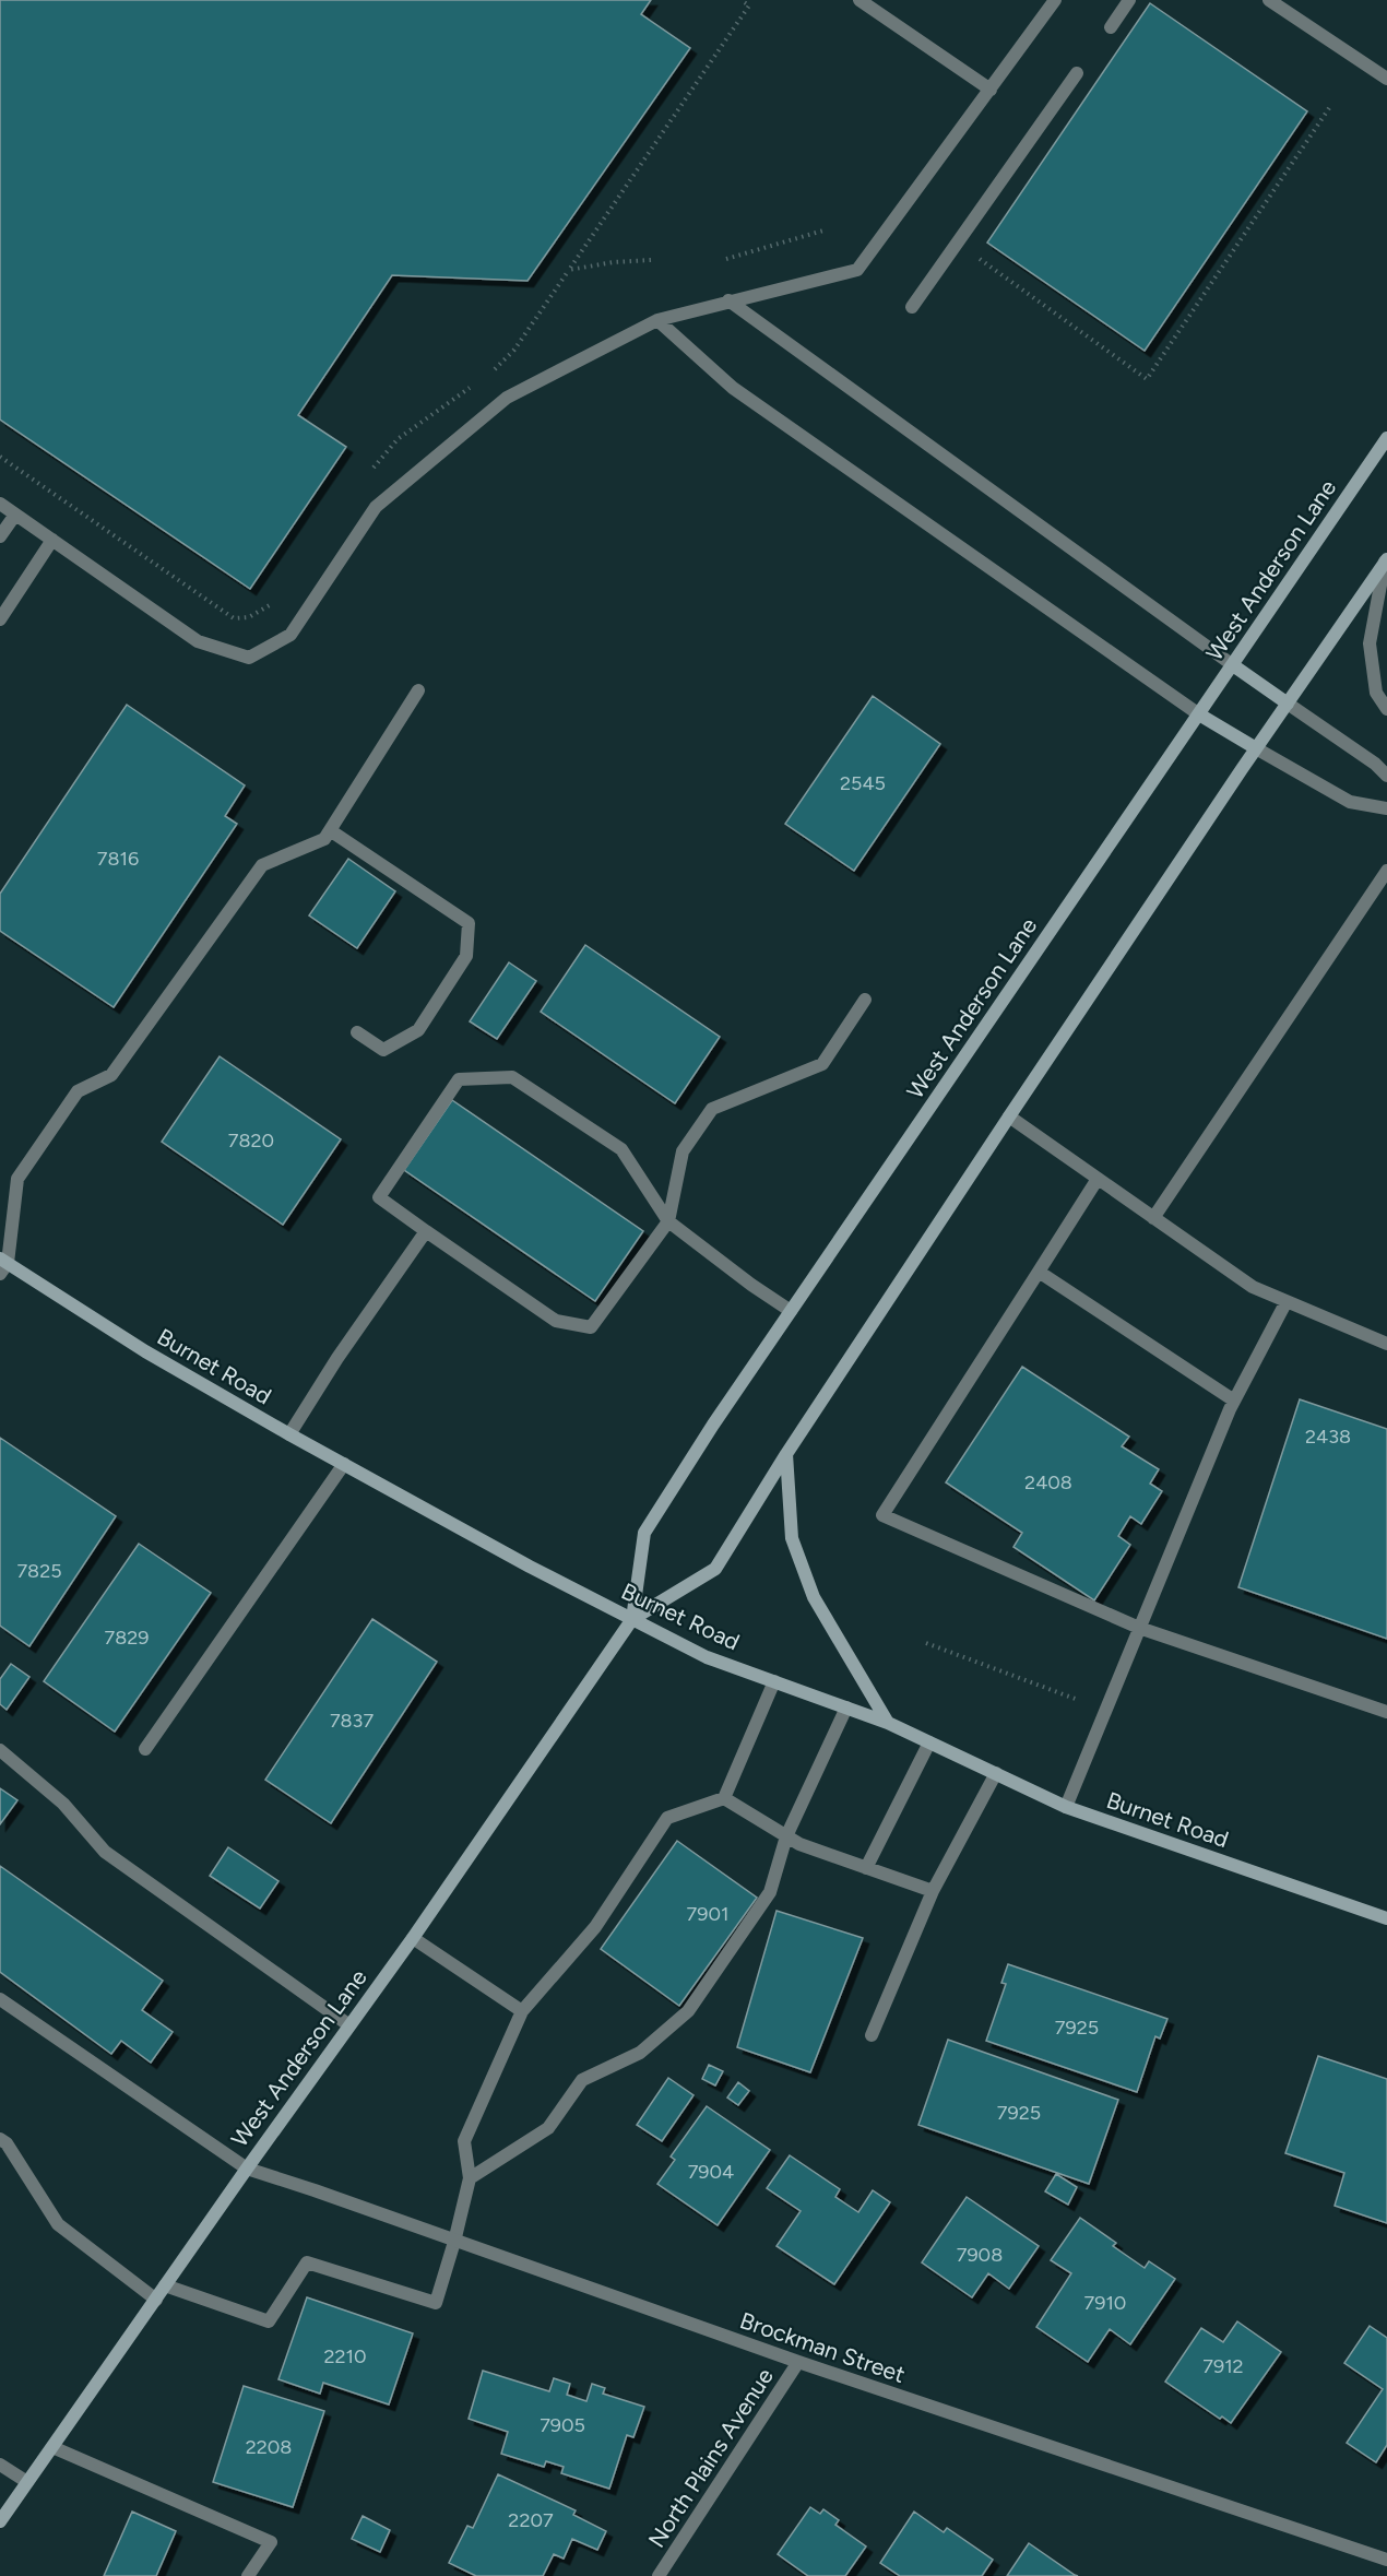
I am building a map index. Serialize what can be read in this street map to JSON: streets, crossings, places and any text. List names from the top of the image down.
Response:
{
  "streets": {
    "main road": ["West Anderson Lane", "Burnet Road"],
    "street": ["Brockman Street", "North Plains Avenue"]
  },
  "crossings": [
    ["West Anderson Lane", "Burnet Road"],
    ["West Anderson Lane", "Brockman Street"],
    ["Brockman Street", "North Plains Avenue"]
  ],
  "house_numbers": [
    "2545",
    "7816",
    "7820",
    "2438",
    "2408",
    "7825",
    "7829",
    "7837",
    "7901",
    "7925",
    "7925",
    "7904",
    "7908",
    "7910",
    "2210",
    "7912",
    "7905",
    "2208",
    "2207"
  ]
}
